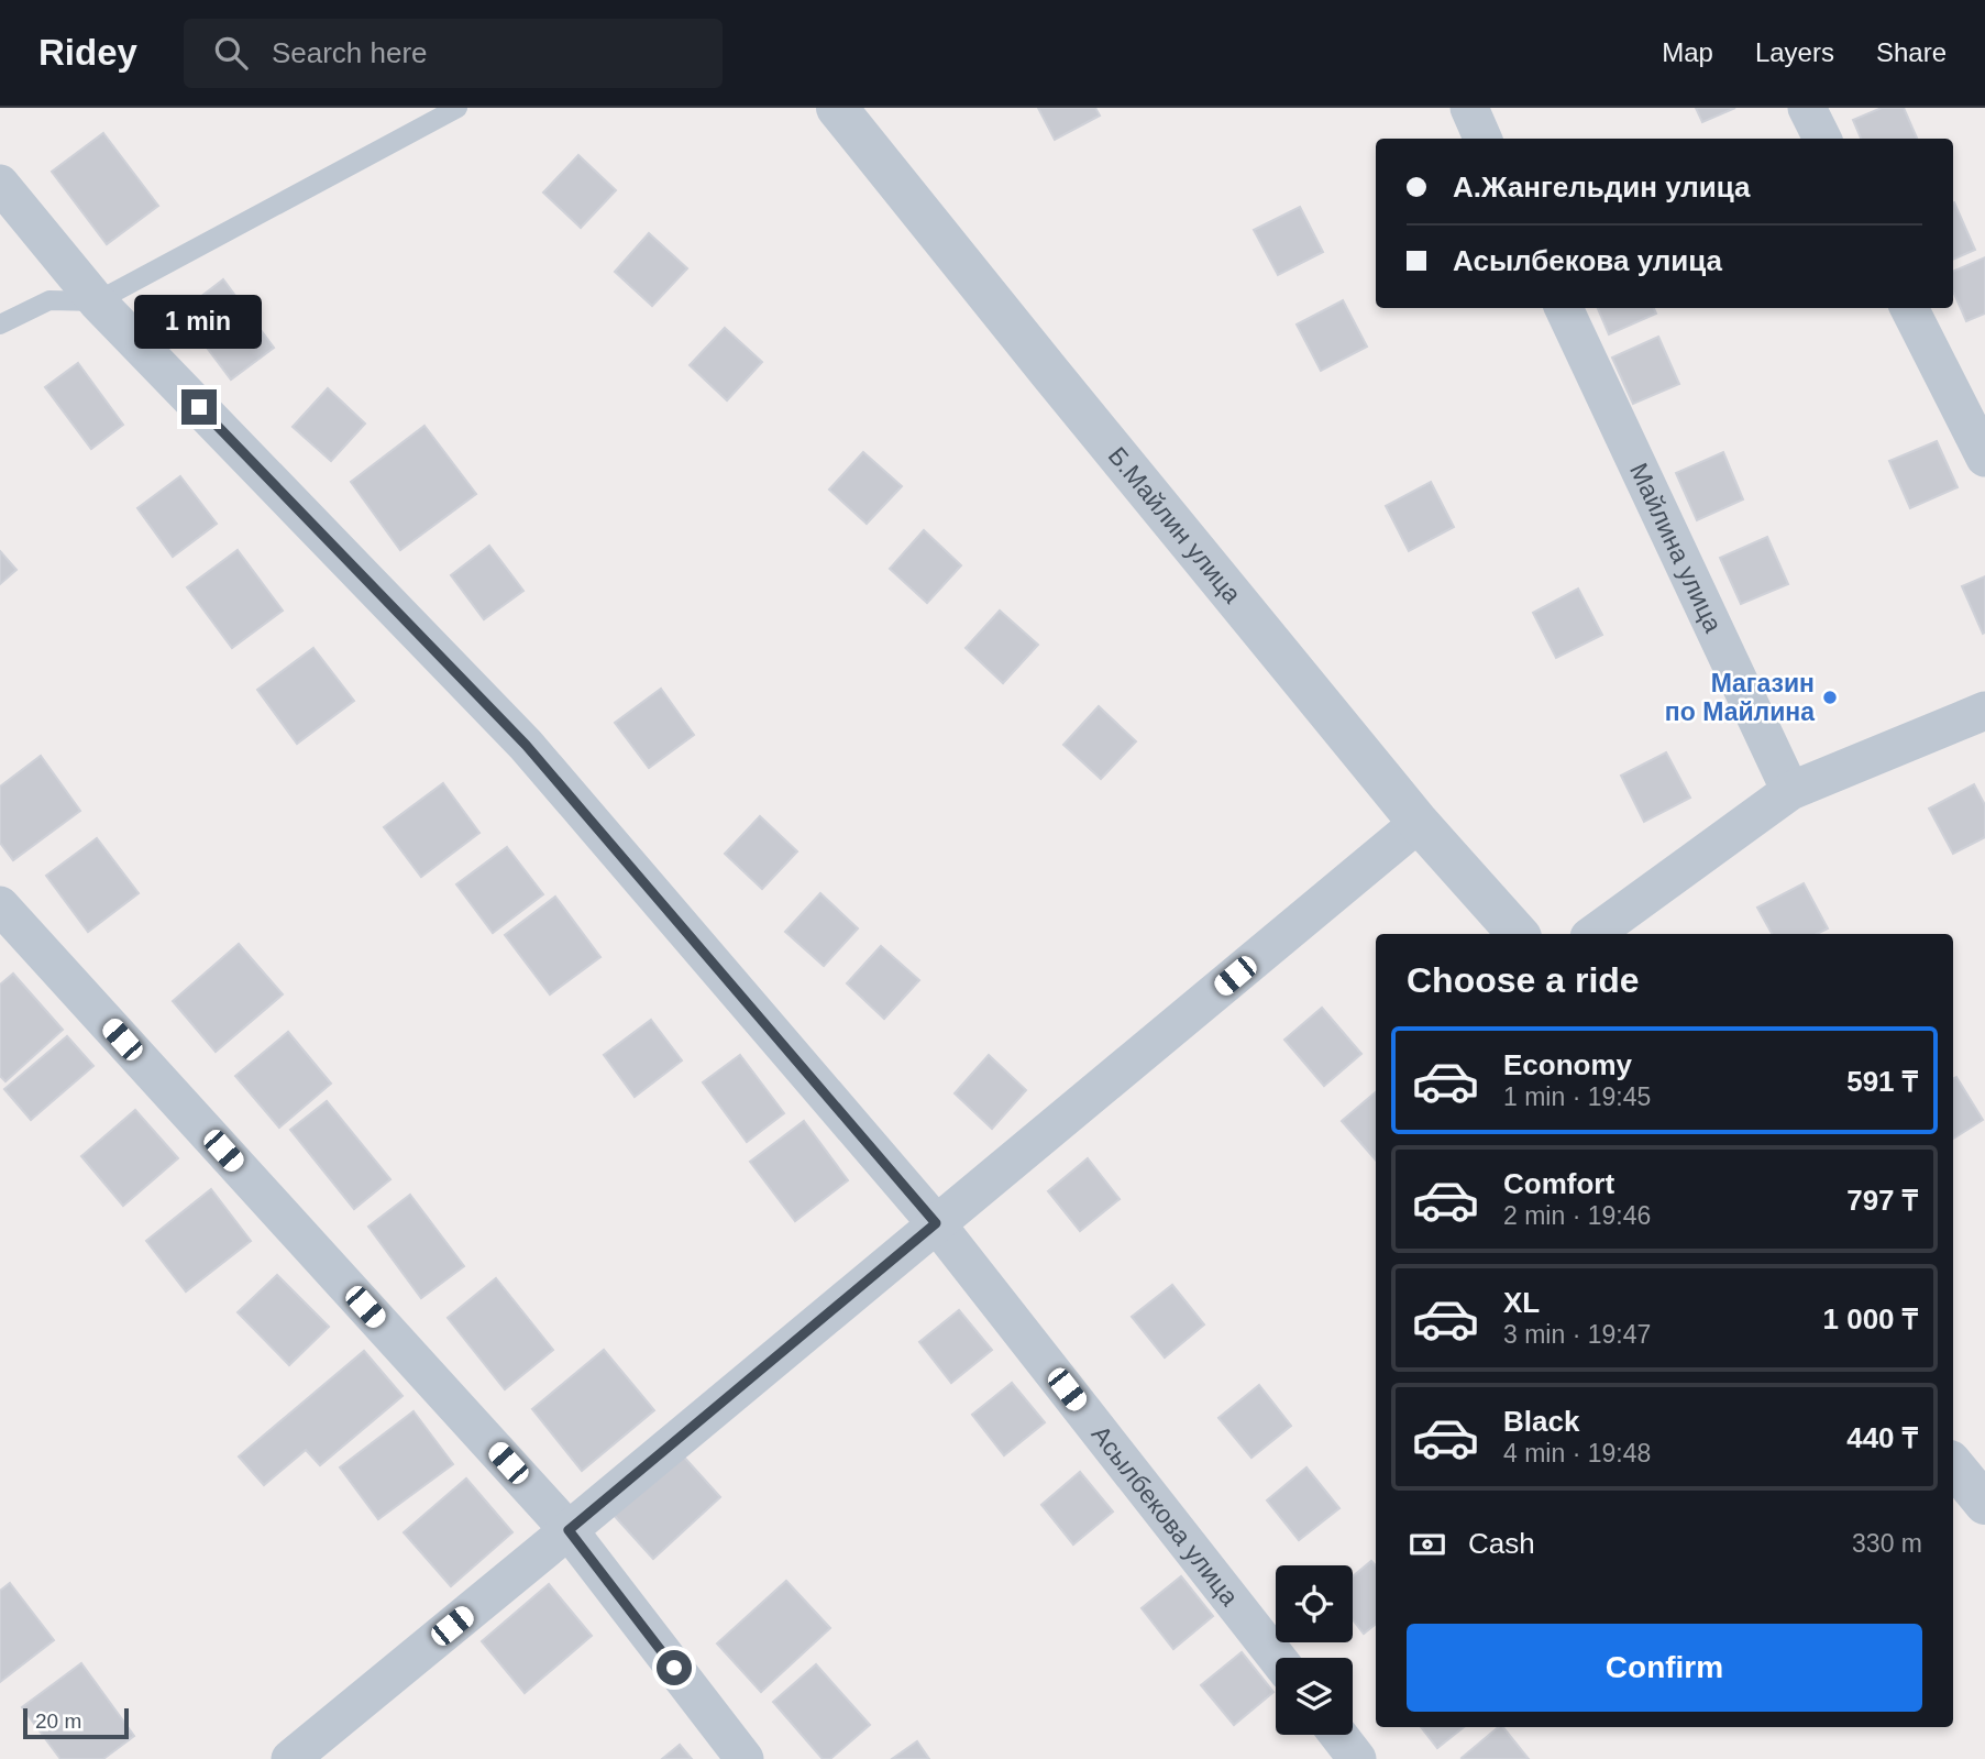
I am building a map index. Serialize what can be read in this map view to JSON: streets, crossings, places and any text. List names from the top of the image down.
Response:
{
  "streets": {
    "street": ["Б.Майлин улица", "Майлина улица", "Асылбекова улица"]
  },
  "places": ["Магазин по Майлина"],
  "scale_bar": "20 m",
  "page": {
    "header": "Ridey",
    "search": "Search here",
    "nav": ["Map", "Layers", "Share"],
    "banner": ["А.Жангельдин улица", "Асылбекова улица"],
    "bubble": "1 min",
    "heading": "Choose a ride",
    "list": [
      {
        "name": "Economy",
        "note": "1 min · 19:45",
        "value": "591 ₸"
      },
      {
        "name": "Comfort",
        "note": "2 min · 19:46",
        "value": "797 ₸"
      },
      {
        "name": "XL",
        "note": "3 min · 19:47",
        "value": "1 000 ₸"
      },
      {
        "name": "Black",
        "note": "4 min · 19:48",
        "value": "440 ₸"
      }
    ],
    "pay": ["Cash", "330 m"],
    "buttons": "Confirm",
    "scale": "20 m"
  }
}
